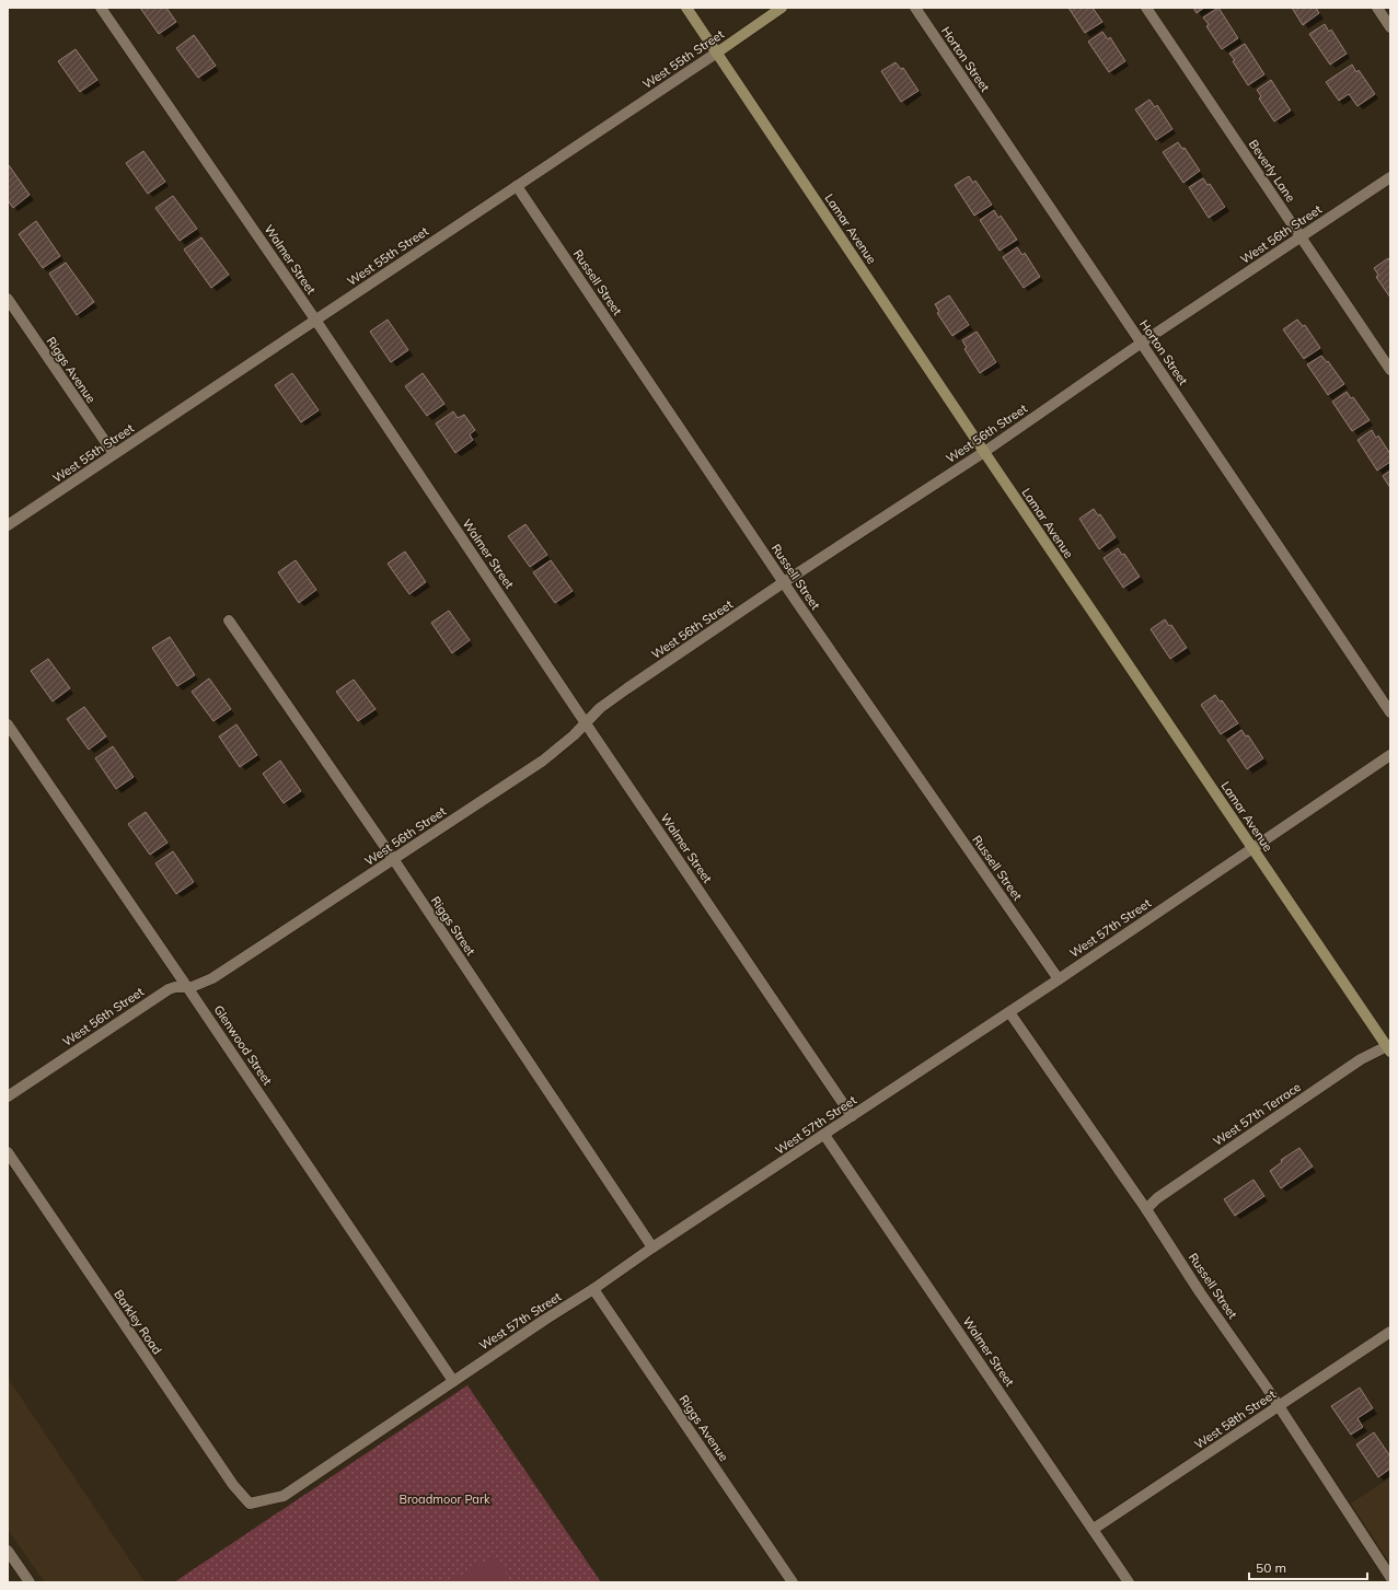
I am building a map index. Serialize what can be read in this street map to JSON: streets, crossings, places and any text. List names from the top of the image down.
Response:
{
  "streets": {
    "street": [
      "West 55th Street",
      "Horton Street",
      "Beverly Lane",
      "Lamar Avenue",
      "West 56th Street",
      "Walmer Street",
      "Russell Street",
      "Riggs Avenue",
      "Riggs Street",
      "West 57th Street",
      "Glenwood Street",
      "West 57th Terrace",
      "Barkley Road",
      "West 58th Street"
    ]
  },
  "crossings": [
    ["West 55th Street", "Lamar Avenue"],
    ["West 55th Street", "Walmer Street"],
    ["West 55th Street", "Russell Street"],
    ["West 55th Street", "Riggs Avenue"],
    ["Horton Street", "West 56th Street"],
    ["Beverly Lane", "West 56th Street"],
    ["Lamar Avenue", "West 56th Street"],
    ["Lamar Avenue", "West 57th Street"],
    ["Lamar Avenue", "West 57th Terrace"],
    ["West 56th Street", "Walmer Street"],
    ["West 56th Street", "Russell Street"],
    ["West 56th Street", "Riggs Street"],
    ["West 56th Street", "Glenwood Street"],
    ["Walmer Street", "West 57th Street"],
    ["Walmer Street", "West 58th Street"],
    ["Russell Street", "West 57th Street"],
    ["Russell Street", "West 57th Terrace"],
    ["Russell Street", "West 58th Street"],
    ["Riggs Avenue", "West 57th Street"],
    ["Riggs Street", "West 57th Street"],
    ["West 57th Street", "Glenwood Street"],
    ["West 57th Street", "Barkley Road"]
  ],
  "parks": ["Broadmoor Park"],
  "scale_bar": "50 m"
}
